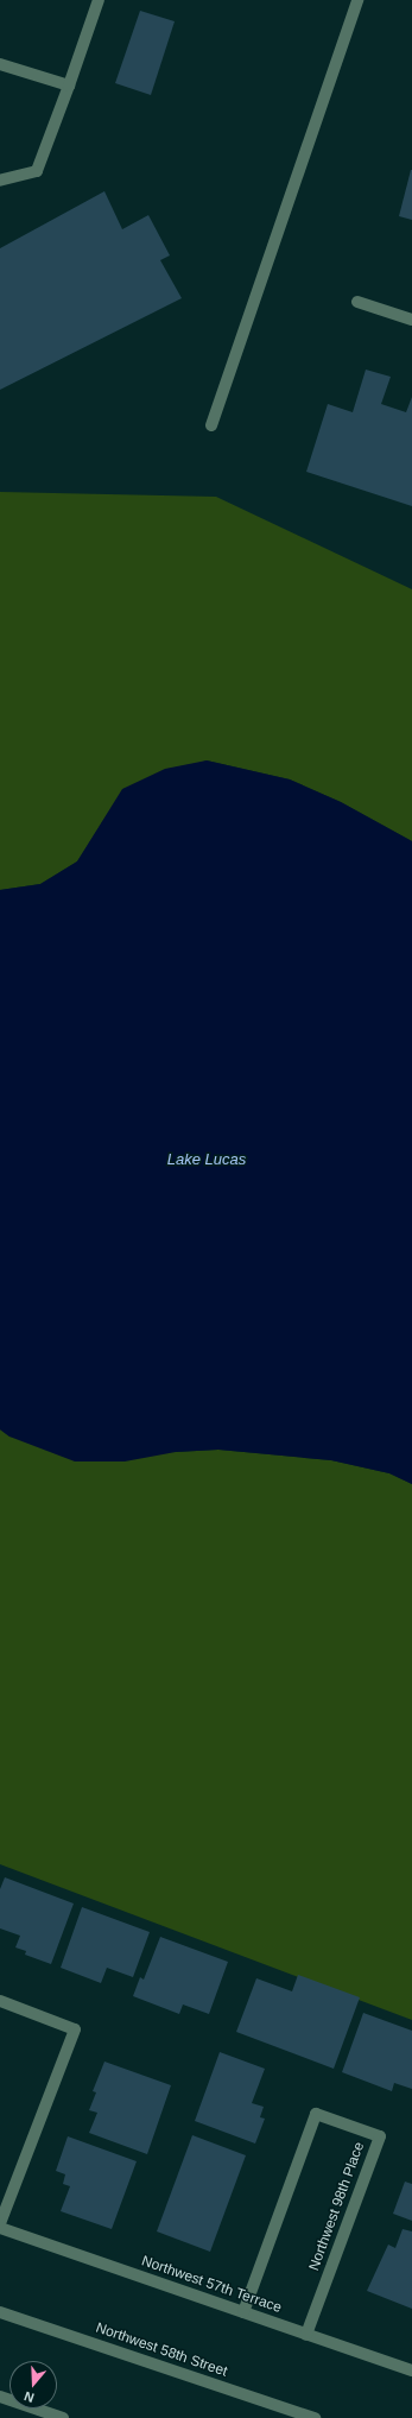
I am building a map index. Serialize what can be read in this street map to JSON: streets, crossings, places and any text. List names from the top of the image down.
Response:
{
  "streets": {
    "street": ["Northwest 98th Place", "Northwest 57th Terrace", "Northwest 58th Street"]
  },
  "crossings": [
    ["Northwest 98th Place", "Northwest 57th Terrace"]
  ],
  "water": ["Lake Lucas"],
  "north": "bottom"
}
